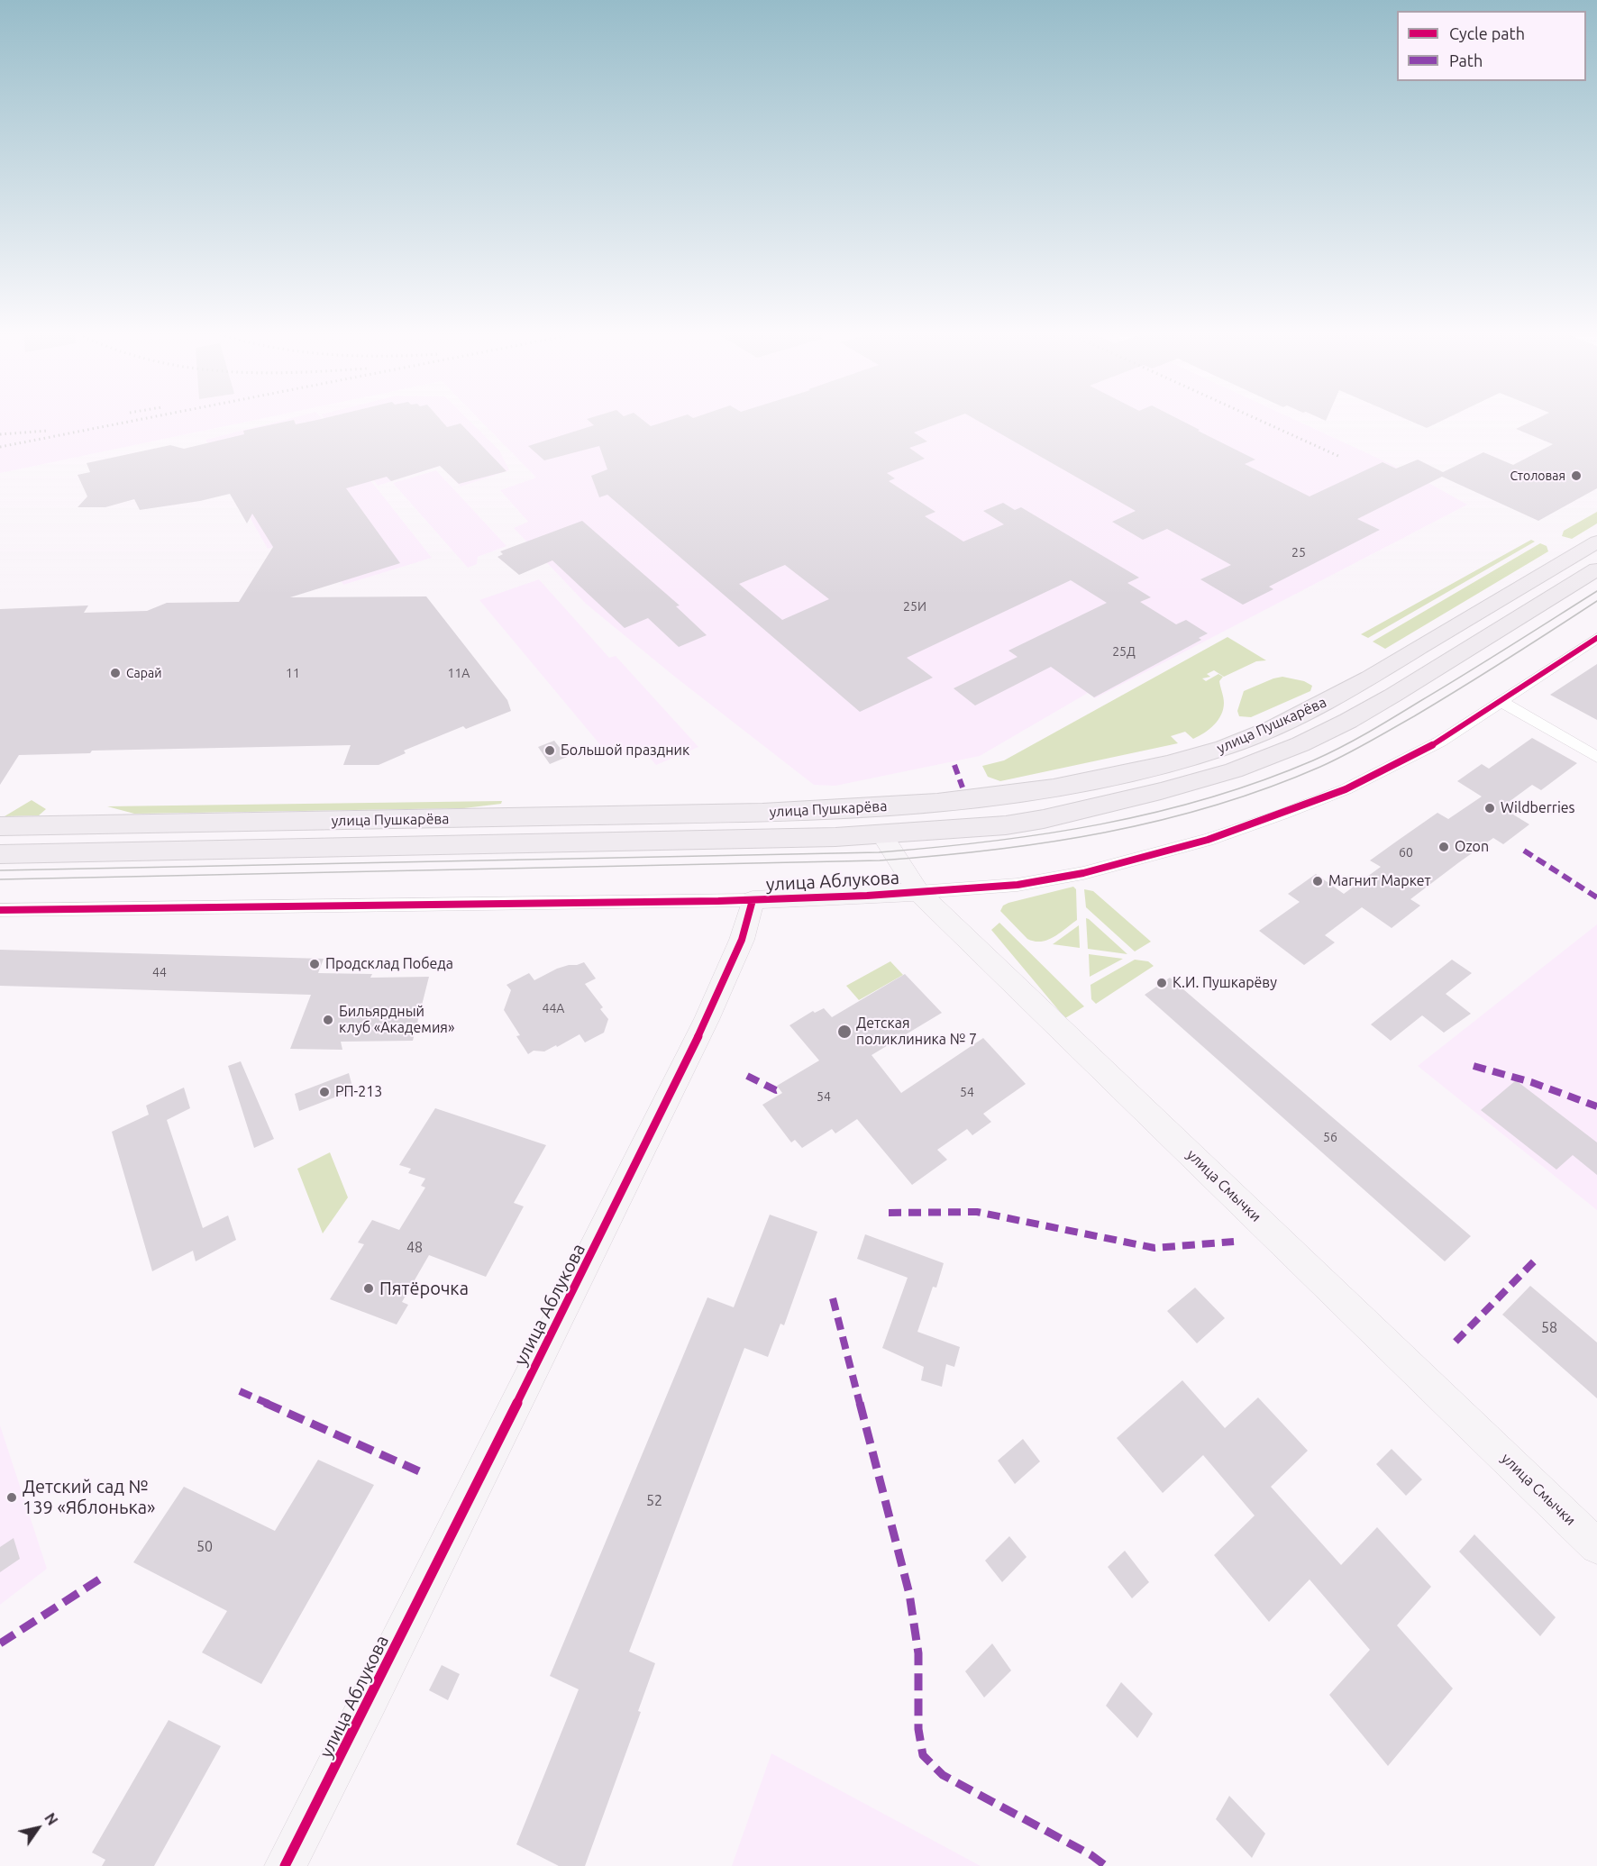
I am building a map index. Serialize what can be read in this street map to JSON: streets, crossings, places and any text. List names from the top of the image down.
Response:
{
  "streets": {
    "main road": ["улица Пушкарёва"],
    "street": ["улица Аблукова", "улица Смычки"]
  },
  "crossings": [
    ["улица Пушкарёва", "улица Смычки"],
    ["улица Аблукова", "улица Смычки"]
  ],
  "places": [
    "Столовая",
    "Сарай",
    "Большой праздник",
    "Wildberries",
    "Ozon",
    "Магнит Маркет",
    "Продсклад Победа",
    "К.И. Пушкарёву",
    "Бильярдный клуб «Академия»",
    "Детская поликлиника № 7",
    "РП-213",
    "Пятёрочка",
    "Детский сад № 139 «Яблонька»"
  ],
  "house_numbers": [
    "25",
    "25И",
    "25Д",
    "11",
    "11А",
    "60",
    "44",
    "44А",
    "54",
    "54",
    "56",
    "48",
    "58",
    "52",
    "50"
  ],
  "legend": ["Cycle path", "Path"],
  "north": "top right"
}
